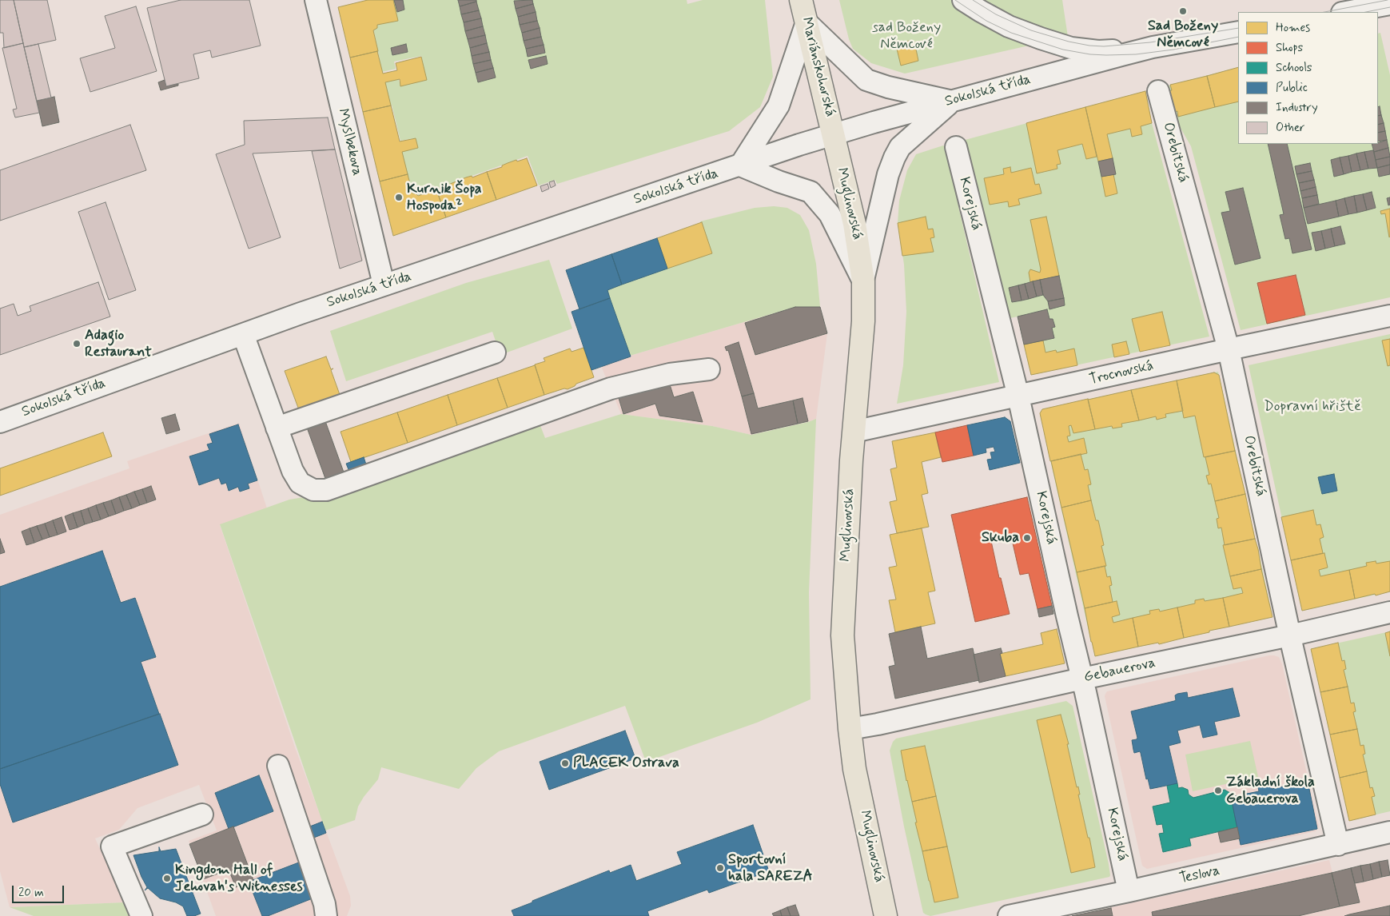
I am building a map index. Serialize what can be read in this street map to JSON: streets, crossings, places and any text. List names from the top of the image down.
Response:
{
  "streets": {
    "main road": ["Mariánskohorská", "Muglinovská"],
    "street": [
      "Sokolská třída",
      "Myslbekova",
      "Orebitská",
      "Korejská",
      "Trocnovská",
      "Gebauerova",
      "Teslova"
    ]
  },
  "crossings": [
    ["Mariánskohorská", "Sokolská třída"],
    ["Mariánskohorská", "Muglinovská"],
    ["Sokolská třída", "Myslbekova"],
    ["Sokolská třída", "Muglinovská"],
    ["Orebitská", "Trocnovská"],
    ["Orebitská", "Gebauerova"],
    ["Orebitská", "Teslova"],
    ["Muglinovská", "Trocnovská"],
    ["Muglinovská", "Gebauerova"],
    ["Korejská", "Trocnovská"],
    ["Korejská", "Gebauerova"],
    ["Korejská", "Teslova"]
  ],
  "parks": ["sad Boženy Němcové", "Dopravní hřiště"],
  "places": [
    "Sad Boženy Němcové",
    "Kurnik Šopa Hospoda²",
    "Adagio Restaurant",
    "Skuba",
    "PLACEK Ostrava",
    "Základní škola Gebauerova",
    "Sportovní hala SAREZA",
    "Kingdom Hall of Jehovah's Witnesses"
  ],
  "legend": [
    "Homes",
    "Shops",
    "Schools",
    "Public",
    "Industry",
    "Other"
  ],
  "scale_bar": "20 m"
}
